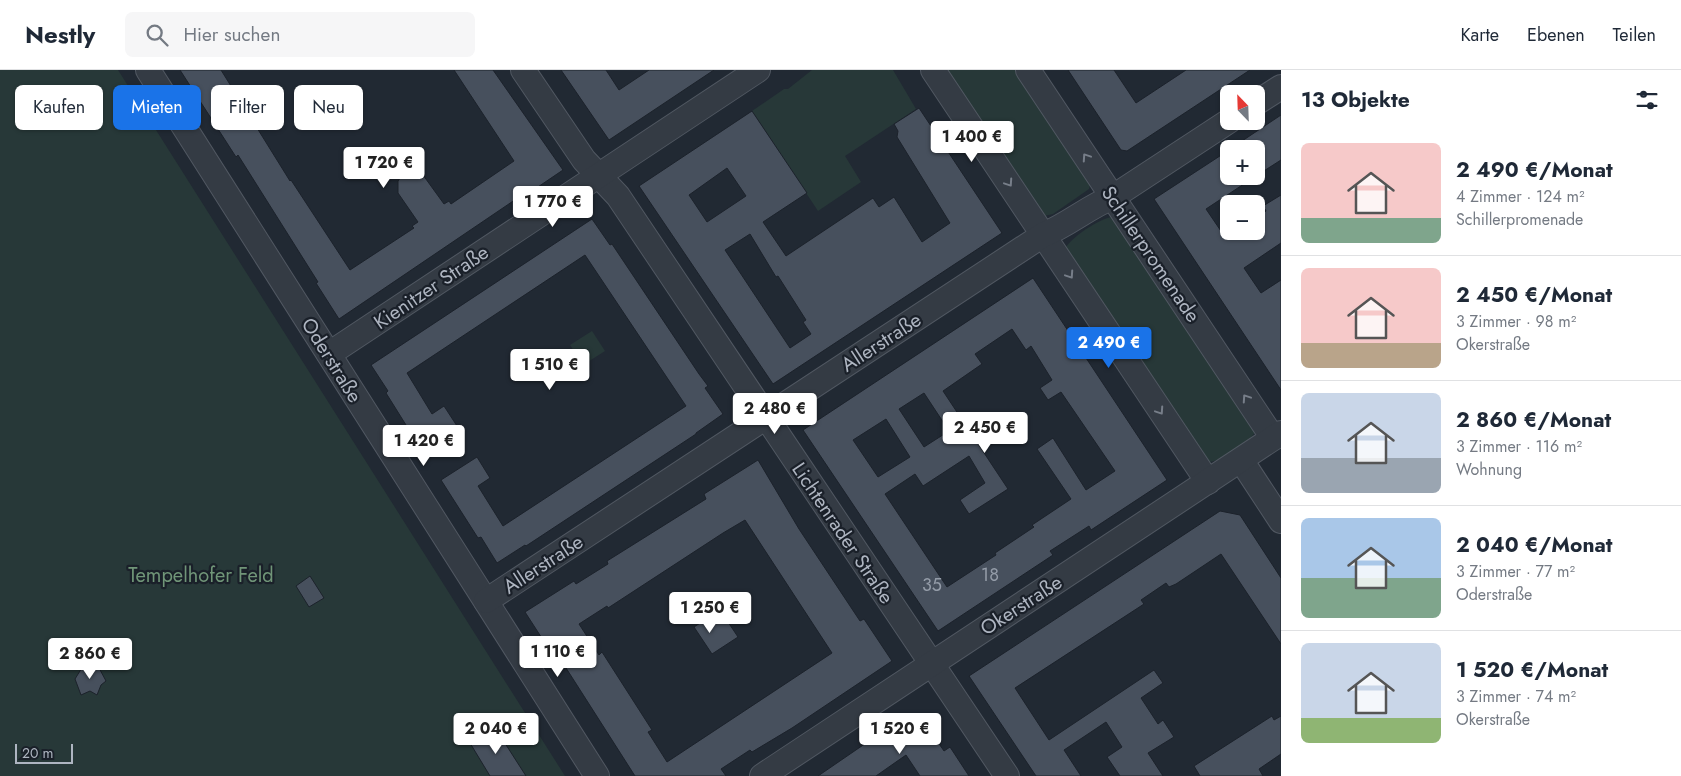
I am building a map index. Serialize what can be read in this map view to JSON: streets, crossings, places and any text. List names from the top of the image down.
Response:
{
  "streets": {
    "street": [
      "Schillerpromenade",
      "Kienitzer Straße",
      "Allerstraße",
      "Oderstraße",
      "Lichtenrader Straße",
      "Okerstraße"
    ]
  },
  "crossings": [
    ["Schillerpromenade", "Allerstraße"],
    ["Schillerpromenade", "Okerstraße"],
    ["Kienitzer Straße", "Oderstraße"],
    ["Kienitzer Straße", "Lichtenrader Straße"],
    ["Allerstraße", "Oderstraße"],
    ["Allerstraße", "Lichtenrader Straße"],
    ["Lichtenrader Straße", "Okerstraße"]
  ],
  "parks": ["Tempelhofer Feld"],
  "house_numbers": ["18", "35"],
  "scale_bar": "20 m",
  "north": "top left",
  "page": {
    "header": "Nestly",
    "search": "Hier suchen",
    "nav": ["Karte", "Ebenen", "Teilen"],
    "heading": "13 Objekte",
    "map_buttons": ["+", "−"],
    "chip": [
      "Kaufen",
      "Mieten",
      "Filter",
      "Neu"
    ],
    "price": [
      "1 400 €",
      "1 720 €",
      "1 770 €",
      "2 490 €",
      "1 510 €",
      "2 480 €",
      "2 450 €",
      "1 420 €",
      "1 250 €",
      "1 110 €",
      "2 860 €",
      "2 040 €",
      "1 520 €"
    ],
    "list": [
      {
        "name": "2 490 €/Monat",
        "note": "4 Zimmer · 124 m² · Schillerpromenade"
      },
      {
        "name": "2 450 €/Monat",
        "note": "3 Zimmer · 98 m² · Okerstraße"
      },
      {
        "name": "2 860 €/Monat",
        "note": "3 Zimmer · 116 m² · Wohnung"
      },
      {
        "name": "2 040 €/Monat",
        "note": "3 Zimmer · 77 m² · Oderstraße"
      },
      {
        "name": "1 520 €/Monat",
        "note": "3 Zimmer · 74 m² · Okerstraße"
      }
    ],
    "scale": "20 m"
  }
}
